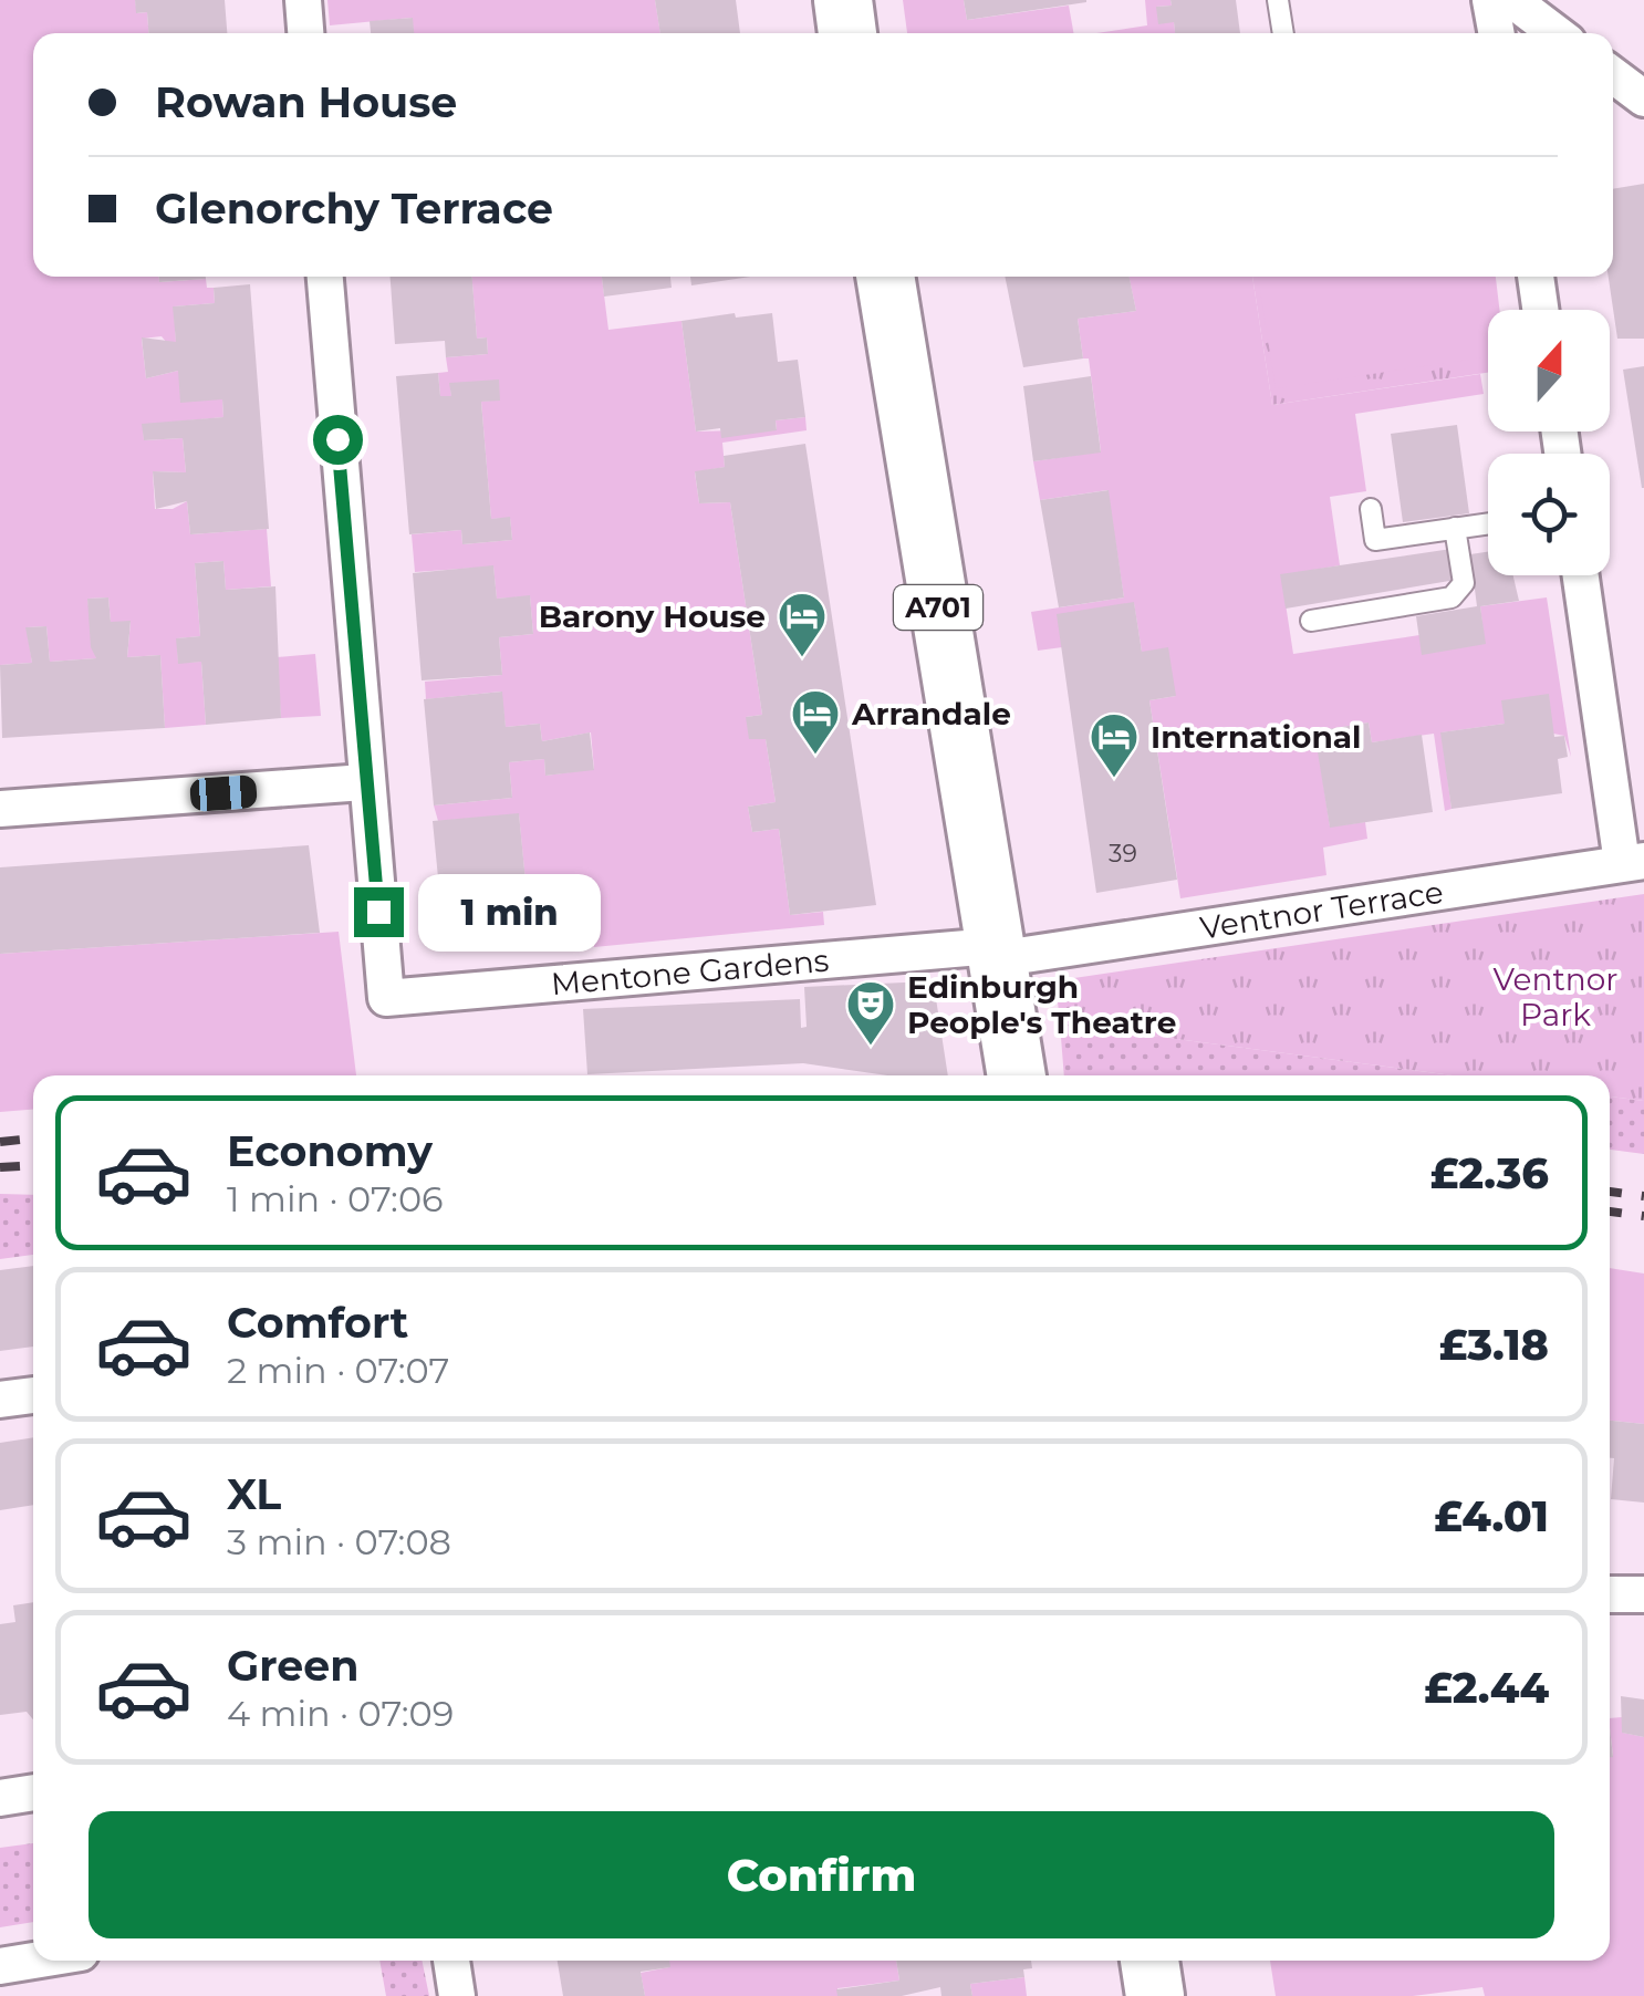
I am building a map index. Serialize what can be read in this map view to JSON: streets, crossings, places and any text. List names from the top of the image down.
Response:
{
  "streets": {
    "main road": ["A701"],
    "street": ["Ventnor Terrace", "Mentone Gardens"]
  },
  "crossings": [
    ["A701", "Ventnor Terrace"],
    ["A701", "Mentone Gardens"],
    ["Ventnor Terrace", "Mentone Gardens"]
  ],
  "parks": ["Ventnor Park"],
  "places": {
    "hotel": ["Barony House", "Arrandale", "International"],
    "theatre": ["Edinburgh People's Theatre"]
  },
  "house_numbers": ["39"],
  "north": "top",
  "page": {
    "banner": ["Rowan House", "Glenorchy Terrace"],
    "bubble": "1 min",
    "list": [
      {
        "name": "Economy",
        "note": "1 min · 07:06",
        "value": "£2.36"
      },
      {
        "name": "Comfort",
        "note": "2 min · 07:07",
        "value": "£3.18"
      },
      {
        "name": "XL",
        "note": "3 min · 07:08",
        "value": "£4.01"
      },
      {
        "name": "Green",
        "note": "4 min · 07:09",
        "value": "£2.44"
      }
    ],
    "buttons": "Confirm"
  }
}
